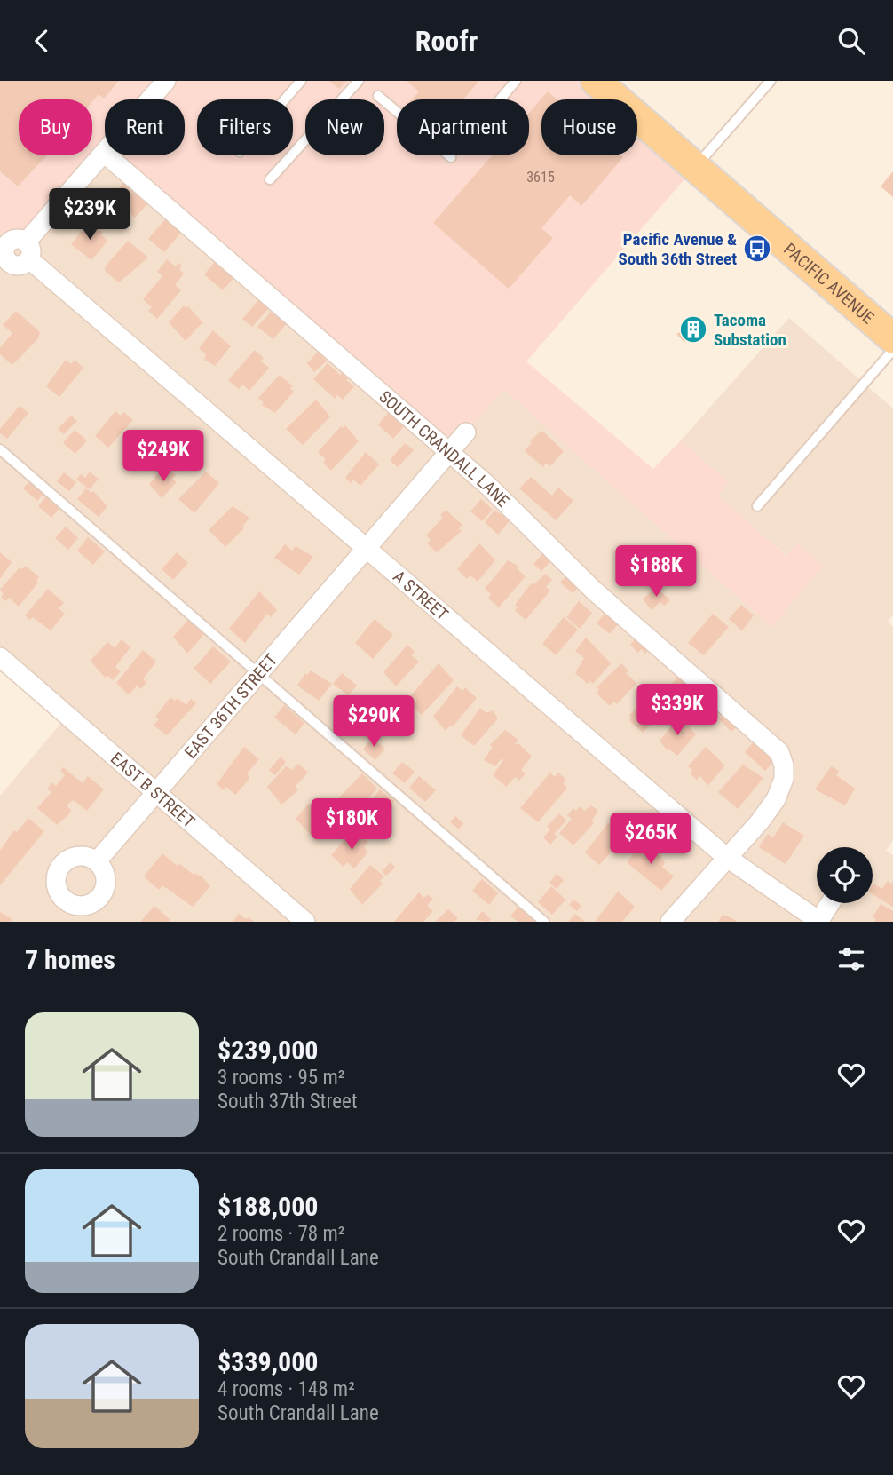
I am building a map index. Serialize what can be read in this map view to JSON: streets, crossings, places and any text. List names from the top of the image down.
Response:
{
  "streets": {
    "main road": ["PACIFIC AVENUE"],
    "street": [
      "SOUTH CRANDALL LANE",
      "A STREET",
      "EAST 36TH STREET",
      "EAST B STREET"
    ]
  },
  "crossings": [
    ["SOUTH CRANDALL LANE", "A STREET"],
    ["SOUTH CRANDALL LANE", "EAST 36TH STREET"],
    ["A STREET", "EAST 36TH STREET"],
    ["EAST 36TH STREET", "EAST B STREET"]
  ],
  "places": {
    "bus stop": ["Pacific Avenue & South 36th Street"],
    "building": ["Tacoma Substation"]
  },
  "house_numbers": ["3615"],
  "page": {
    "header": "Roofr",
    "chip": [
      "Buy",
      "Rent",
      "Filters",
      "New",
      "Apartment",
      "House"
    ],
    "price": [
      "$239K",
      "$249K",
      "$188K",
      "$339K",
      "$290K",
      "$180K",
      "$265K"
    ],
    "heading": "7 homes",
    "list": [
      {
        "name": "$239,000",
        "note": "3 rooms · 95 m² · South 37th Street"
      },
      {
        "name": "$188,000",
        "note": "2 rooms · 78 m² · South Crandall Lane"
      },
      {
        "name": "$339,000",
        "note": "4 rooms · 148 m² · South Crandall Lane"
      }
    ]
  }
}
